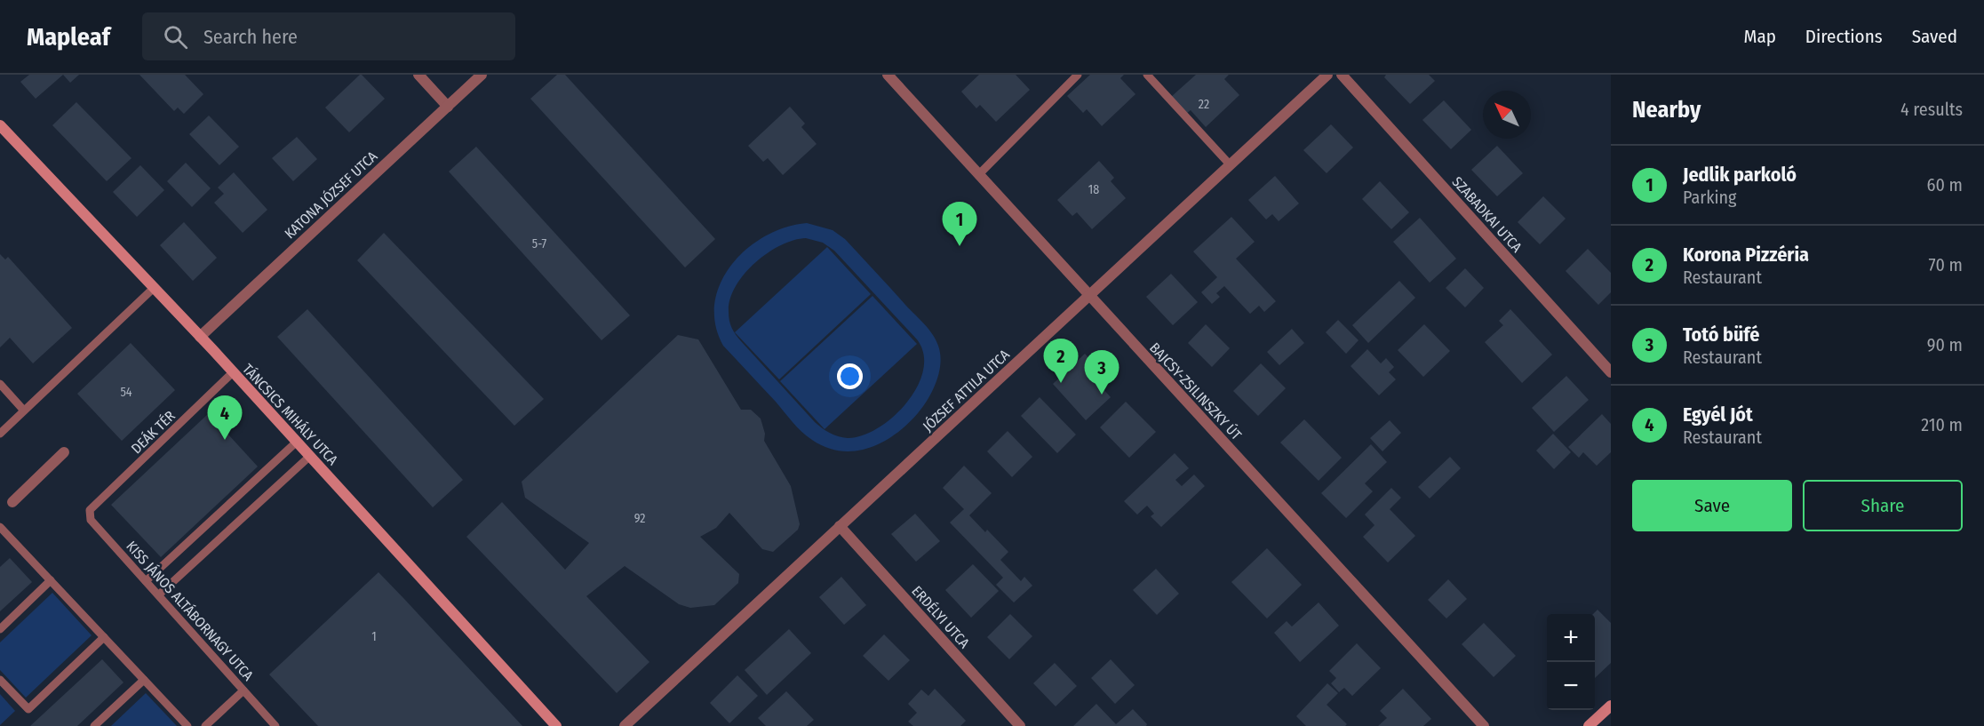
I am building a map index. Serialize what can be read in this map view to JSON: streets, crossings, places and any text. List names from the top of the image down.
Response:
{
  "streets": {
    "street": [
      "KATONA JÓZSEF UTCA",
      "SZABADKAI UTCA",
      "JÓZSEF ATTILA UTCA",
      "BAJCSY-ZSILINSZKY ÚT",
      "TÁNCSICS MIHÁLY UTCA",
      "ERDÉLYI UTCA"
    ],
    "lane": ["DEÁK TÉR", "KISS JÁNOS ALTÁBORNAGY UTCA"]
  },
  "crossings": [
    ["KATONA JÓZSEF UTCA", "TÁNCSICS MIHÁLY UTCA"],
    ["JÓZSEF ATTILA UTCA", "BAJCSY-ZSILINSZKY ÚT"],
    ["JÓZSEF ATTILA UTCA", "ERDÉLYI UTCA"],
    ["TÁNCSICS MIHÁLY UTCA", "DEÁK TÉR"],
    ["DEÁK TÉR", "KISS JÁNOS ALTÁBORNAGY UTCA"]
  ],
  "house_numbers": [
    "22",
    "18",
    "5-7",
    "54",
    "92",
    "1"
  ],
  "north": "top left",
  "page": {
    "header": "Mapleaf",
    "search": "Search here",
    "nav": ["Map", "Directions", "Saved"],
    "heading": ["Nearby", "4 results"],
    "list": [
      {
        "mark": "1",
        "name": "Jedlik parkoló",
        "note": "Parking",
        "value": "60 m"
      },
      {
        "mark": "2",
        "name": "Korona Pizzéria",
        "note": "Restaurant",
        "value": "70 m"
      },
      {
        "mark": "3",
        "name": "Totó büfé",
        "note": "Restaurant",
        "value": "90 m"
      },
      {
        "mark": "4",
        "name": "Egyél Jót",
        "note": "Restaurant",
        "value": "210 m"
      }
    ],
    "pins": [
      "1",
      "2",
      "3",
      "4"
    ],
    "buttons": ["Save", "Share"],
    "map_buttons": ["+", "−"]
  }
}
